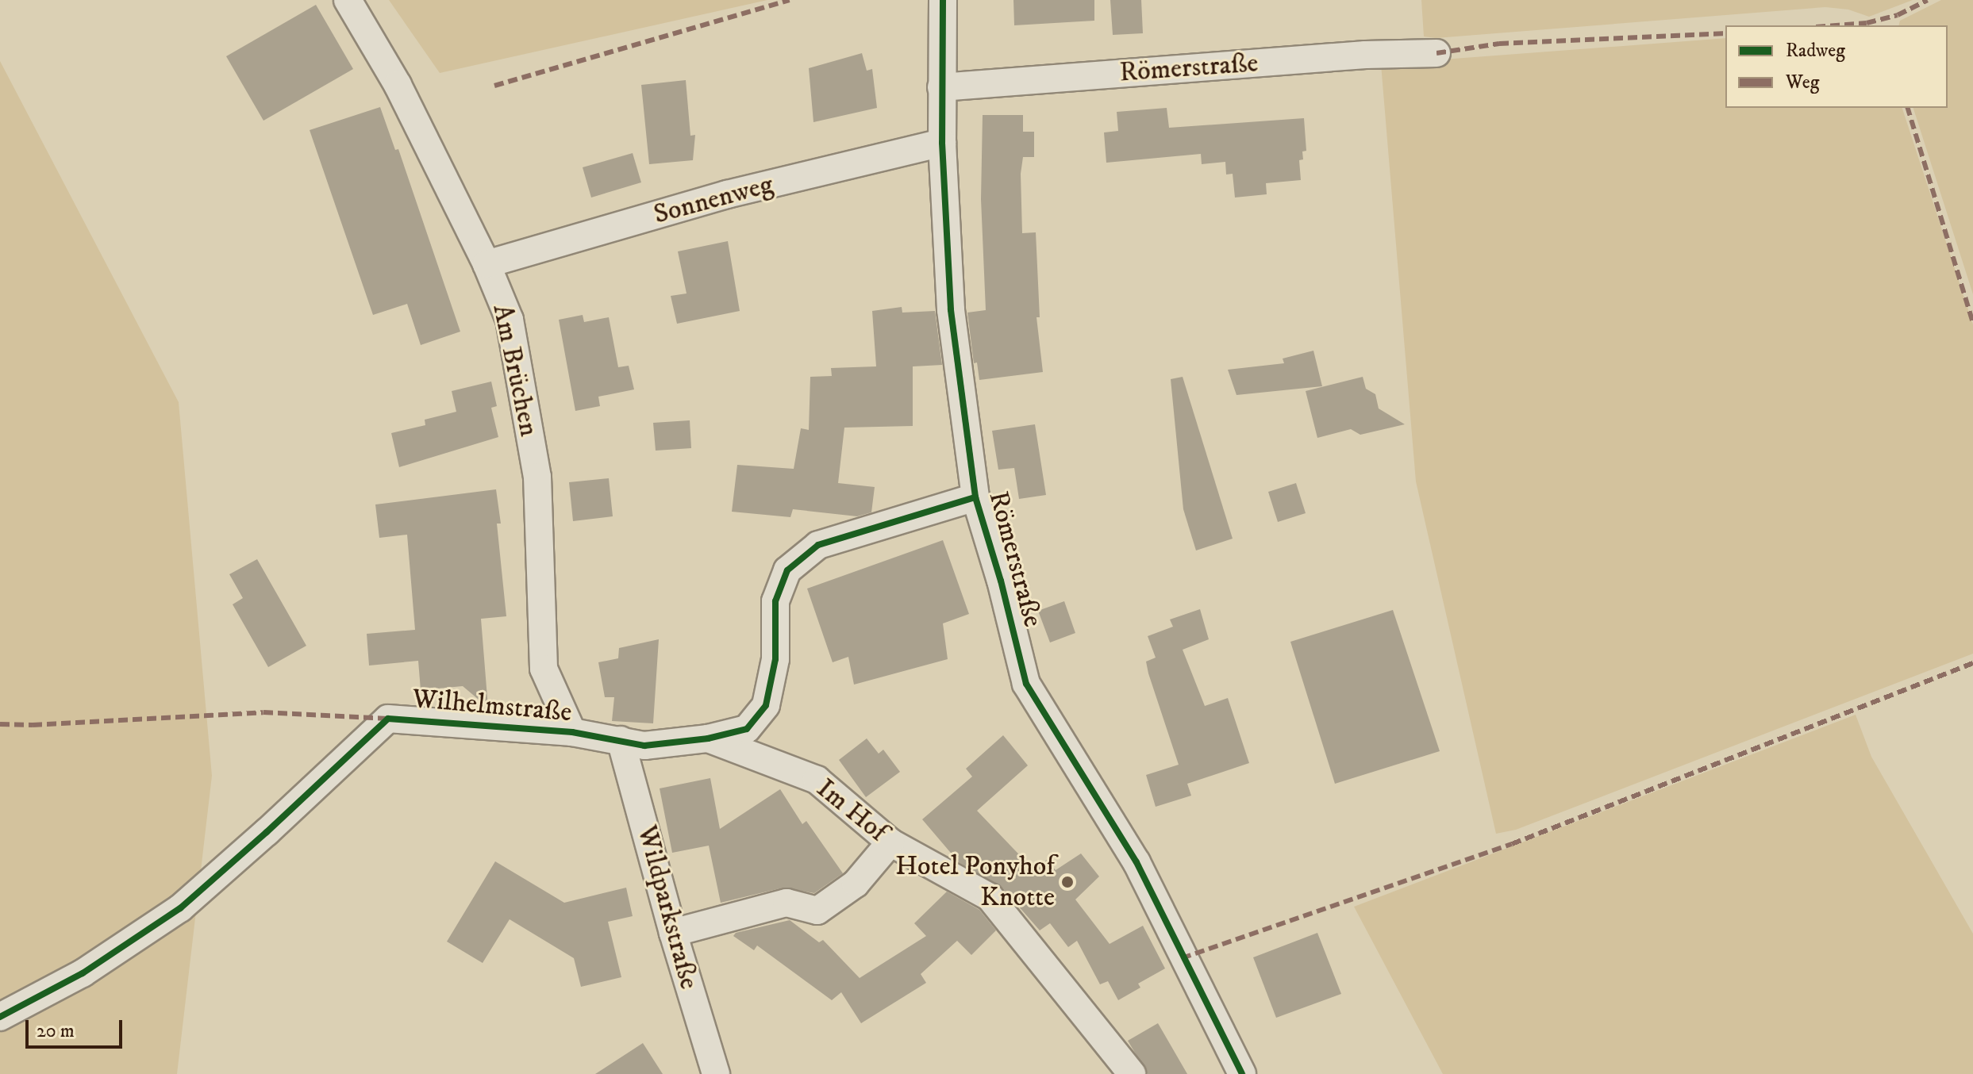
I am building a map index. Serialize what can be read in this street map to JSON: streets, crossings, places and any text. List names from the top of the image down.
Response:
{
  "streets": {
    "street": [
      "Römerstraße",
      "Sonnenweg",
      "Am Brüchen",
      "Wilhelmstraße",
      "Im Hof",
      "Wildparkstraße"
    ]
  },
  "crossings": [
    ["Römerstraße", "Sonnenweg"],
    ["Römerstraße", "Wilhelmstraße"],
    ["Sonnenweg", "Am Brüchen"],
    ["Am Brüchen", "Wilhelmstraße"],
    ["Wilhelmstraße", "Im Hof"],
    ["Wilhelmstraße", "Wildparkstraße"]
  ],
  "places": ["Hotel Ponyhof Knotte"],
  "legend": ["Radweg", "Weg"],
  "scale_bar": "20 m"
}
